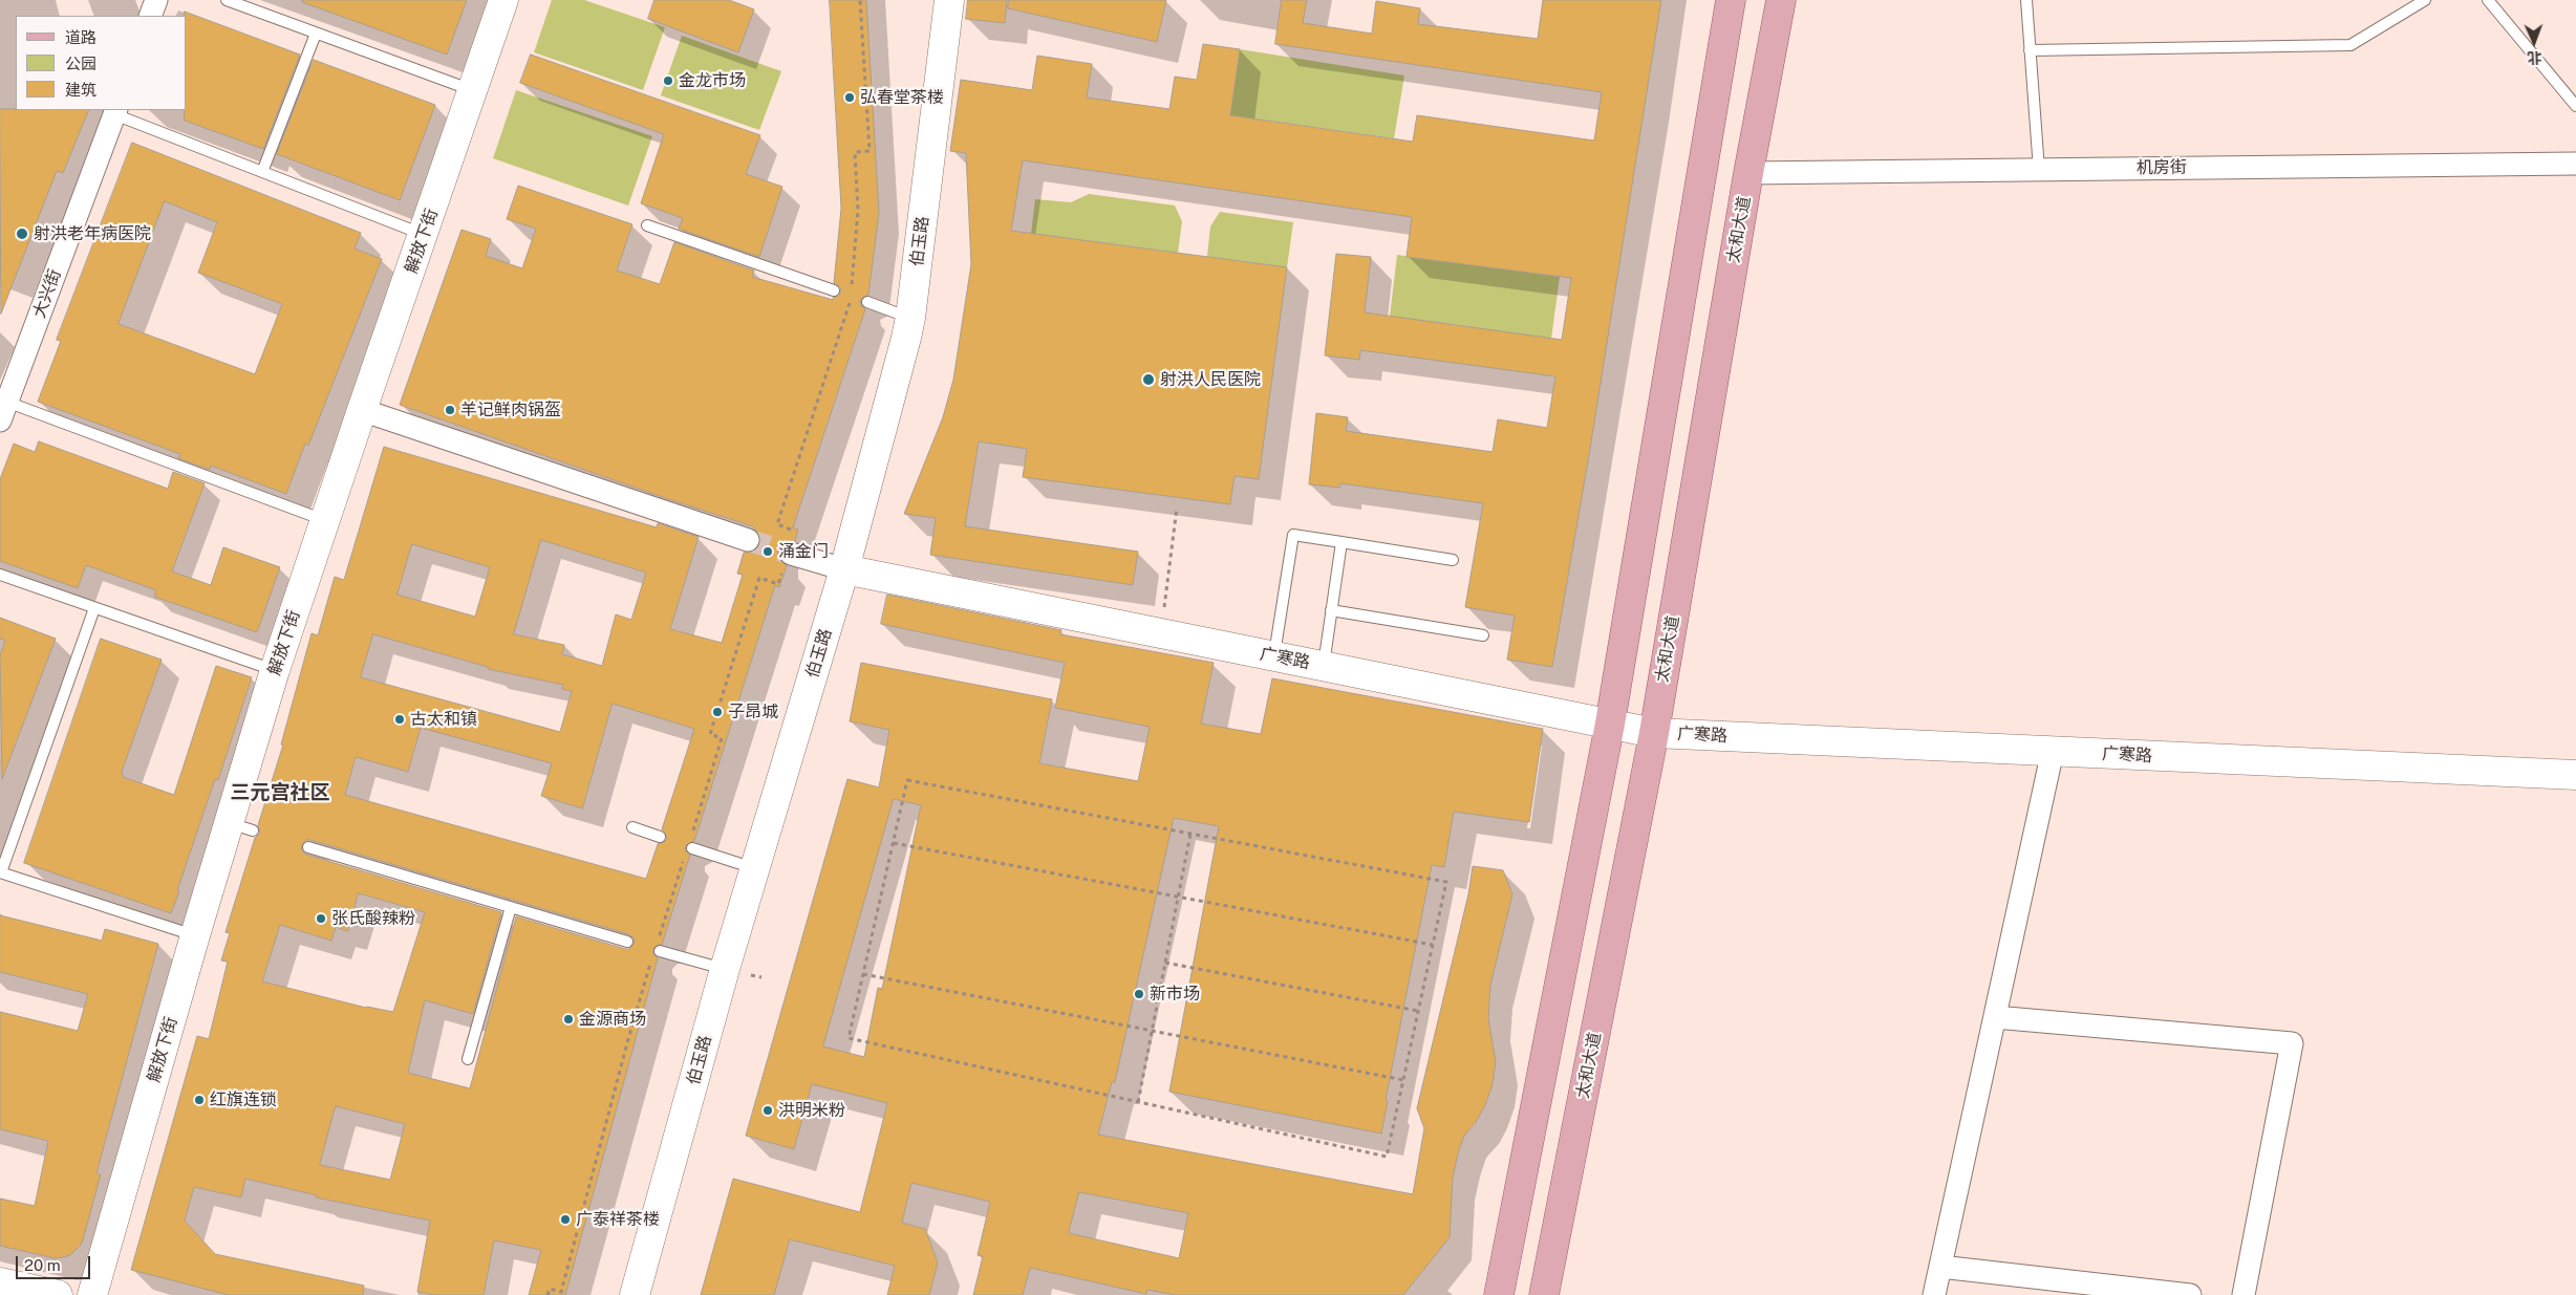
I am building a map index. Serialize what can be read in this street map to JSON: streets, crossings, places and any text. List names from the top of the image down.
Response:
{
  "streets": {
    "main road": ["太和大道"],
    "street": [
      "机房街",
      "解放下街",
      "伯玉路",
      "大兴街",
      "广寒路"
    ]
  },
  "crossings": [
    ["机房街", "太和大道"],
    ["太和大道", "广寒路"],
    ["伯玉路", "广寒路"]
  ],
  "districts": ["三元宫社区"],
  "places": [
    "金龙市场",
    "弘春堂茶楼",
    "射洪老年病医院",
    "射洪人民医院",
    "羊记鲜肉锅盔",
    "涌金门",
    "子昂城",
    "古太和镇",
    "张氏酸辣粉",
    "新市场",
    "金源商场",
    "红旗连锁",
    "洪明米粉",
    "广泰祥茶楼"
  ],
  "legend": ["道路", "公园", "建筑"],
  "scale_bar": "20 m",
  "north": "bottom"
}
